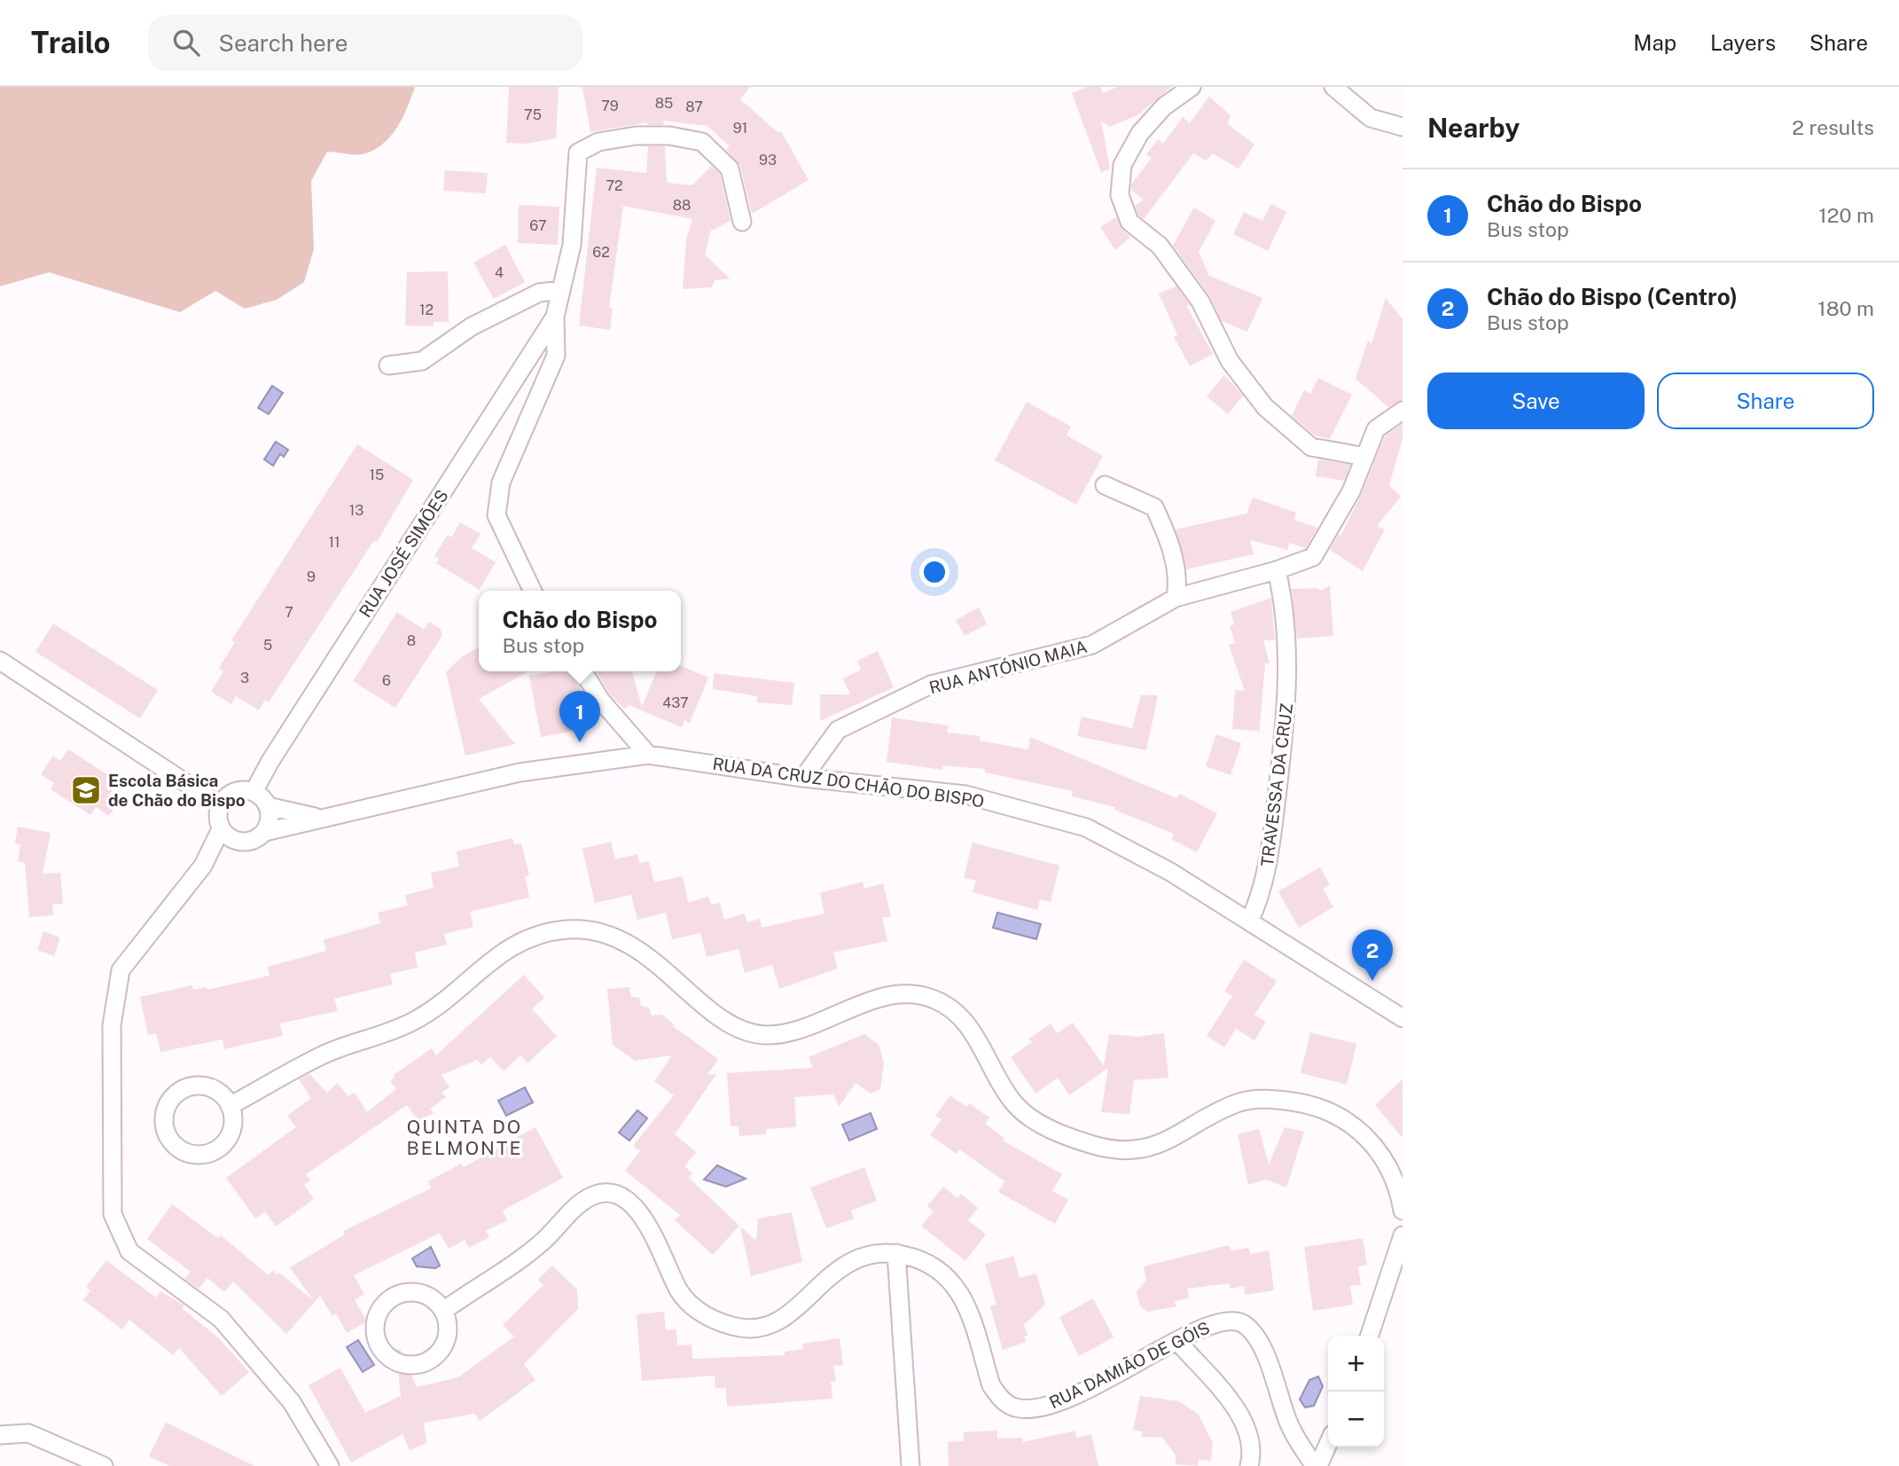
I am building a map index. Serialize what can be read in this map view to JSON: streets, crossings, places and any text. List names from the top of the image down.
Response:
{
  "streets": {
    "street": [
      "RUA JOSÉ SIMÕES",
      "RUA ANTÓNIO MAIA",
      "RUA DA CRUZ DO CHÃO DO BISPO",
      "TRAVESSA DA CRUZ",
      "RUA DAMIÃO DE GÓIS"
    ]
  },
  "crossings": [
    ["RUA JOSÉ SIMÕES", "RUA DA CRUZ DO CHÃO DO BISPO"],
    ["RUA ANTÓNIO MAIA", "RUA DA CRUZ DO CHÃO DO BISPO"],
    ["RUA ANTÓNIO MAIA", "TRAVESSA DA CRUZ"],
    ["RUA DA CRUZ DO CHÃO DO BISPO", "TRAVESSA DA CRUZ"]
  ],
  "districts": ["QUINTA DO BELMONTE"],
  "places": {
    "school or university": ["Escola Básica de Chão do Bispo"]
  },
  "house_numbers": [
    "85",
    "79",
    "87",
    "75",
    "91",
    "93",
    "72",
    "88",
    "67",
    "62",
    "4",
    "12",
    "15",
    "13",
    "11",
    "9",
    "7",
    "8",
    "5",
    "3",
    "6",
    "437"
  ],
  "page": {
    "header": "Trailo",
    "search": "Search here",
    "nav": ["Map", "Layers", "Share"],
    "heading": ["Nearby", "2 results"],
    "list": [
      {
        "mark": "1",
        "name": "Chão do Bispo",
        "note": "Bus stop",
        "value": "120 m"
      },
      {
        "mark": "2",
        "name": "Chão do Bispo (Centro)",
        "note": "Bus stop",
        "value": "180 m"
      }
    ],
    "buttons": ["Save", "Share"],
    "popup": ["Chão do Bispo", "Bus stop"],
    "pins": ["1", "2"],
    "map_buttons": ["+", "−"]
  }
}
